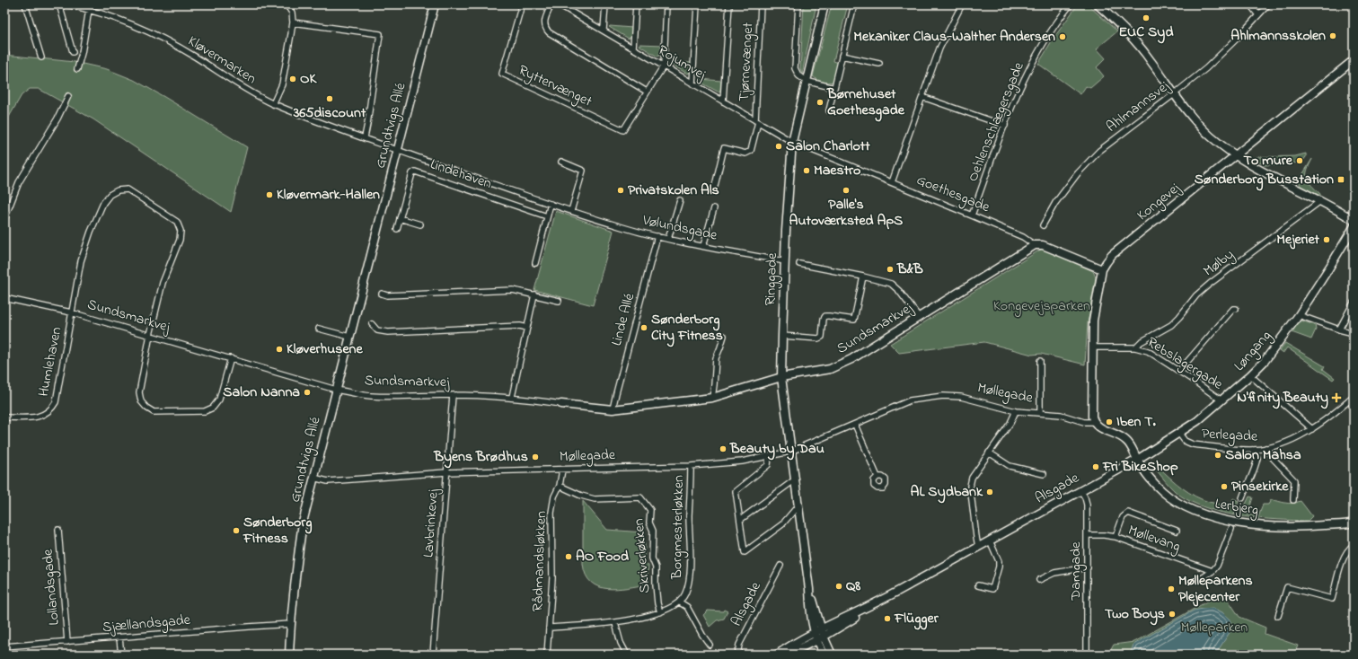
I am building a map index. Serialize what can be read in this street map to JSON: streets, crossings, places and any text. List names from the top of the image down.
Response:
{
  "streets": {
    "street": [
      "Kløvermarken",
      "Tjørnevænget",
      "Rojumvej",
      "Ryttervænget",
      "Ahlmannsvej",
      "Oehlenschlægersgade",
      "Grundtvigs Allé",
      "Lindehaven",
      "Goethesgade",
      "Kongevej",
      "Vølundsgade",
      "Mølby",
      "Ringgade",
      "Sundsmarkvej",
      "Linde Allé",
      "Løngang",
      "Humlehaven",
      "Rebslagergade",
      "Møllegade",
      "Perlegade",
      "Alsgade",
      "Lerbjerg",
      "Lavbrinkevej",
      "Borgmesterløkken",
      "Møllevang",
      "Skriverløkken",
      "Rådmandsløkken",
      "Damgade",
      "Lollandsgade",
      "Sjællandsgade"
    ]
  },
  "crossings": [
    ["Kløvermarken", "Grundtvigs Allé"],
    ["Kløvermarken", "Vølundsgade"],
    ["Tjørnevænget", "Rojumvej"],
    ["Rojumvej", "Ryttervænget"],
    ["Rojumvej", "Goethesgade"],
    ["Rojumvej", "Ringgade"],
    ["Oehlenschlægersgade", "Goethesgade"],
    ["Grundtvigs Allé", "Vølundsgade"],
    ["Grundtvigs Allé", "Sundsmarkvej"],
    ["Grundtvigs Allé", "Møllegade"],
    ["Grundtvigs Allé", "Sjællandsgade"],
    ["Goethesgade", "Kongevej"],
    ["Goethesgade", "Ringgade"],
    ["Goethesgade", "Sundsmarkvej"],
    ["Kongevej", "Rebslagergade"],
    ["Kongevej", "Møllegade"],
    ["Vølundsgade", "Ringgade"],
    ["Vølundsgade", "Linde Allé"],
    ["Mølby", "Rebslagergade"],
    ["Ringgade", "Sundsmarkvej"],
    ["Ringgade", "Møllegade"],
    ["Ringgade", "Alsgade"],
    ["Sundsmarkvej", "Linde Allé"],
    ["Sundsmarkvej", "Humlehaven"],
    ["Sundsmarkvej", "Lavbrinkevej"],
    ["Løngang", "Rebslagergade"],
    ["Løngang", "Møllegade"],
    ["Løngang", "Perlegade"],
    ["Løngang", "Alsgade"],
    ["Løngang", "Lerbjerg"],
    ["Møllegade", "Alsgade"],
    ["Møllegade", "Lerbjerg"],
    ["Møllegade", "Lavbrinkevej"],
    ["Møllegade", "Borgmesterløkken"],
    ["Møllegade", "Rådmandsløkken"],
    ["Alsgade", "Lerbjerg"],
    ["Alsgade", "Damgade"],
    ["Møllevang", "Damgade"],
    ["Skriverløkken", "Rådmandsløkken"],
    ["Lollandsgade", "Sjællandsgade"]
  ],
  "parks": ["Kongevejsparken", "Mølleparken"],
  "places": {
    "other": [
      "EUC Syd",
      "Ahlmannsskolen",
      "Mekaniker Claus-Walther Andersen",
      "OK",
      "365discount",
      "Børnehuset Goethesgade",
      "Salon Charlott",
      "To mure",
      "Maestro",
      "Privatskolen Als",
      "Palle's Autoværksted ApS",
      "Kløvermark-Hallen",
      "Mejeriet",
      "B&B",
      "Sønderborg City Fitness",
      "Kløverhusene",
      "Salon Nanna",
      "Iben T.",
      "Beauty by Dau",
      "Salon Mahsa",
      "Byens Brødhus",
      "Fri BikeShop",
      "Pinsekirke",
      "AL Sydbank",
      "Sønderborg Fitness",
      "AO Food",
      "Q8",
      "Mølleparkens Plejecenter",
      "Two Boys",
      "Flügger"
    ],
    "transit": ["Sønderborg Busstation"],
    "health": ["N'finity Beauty"]
  }
}
